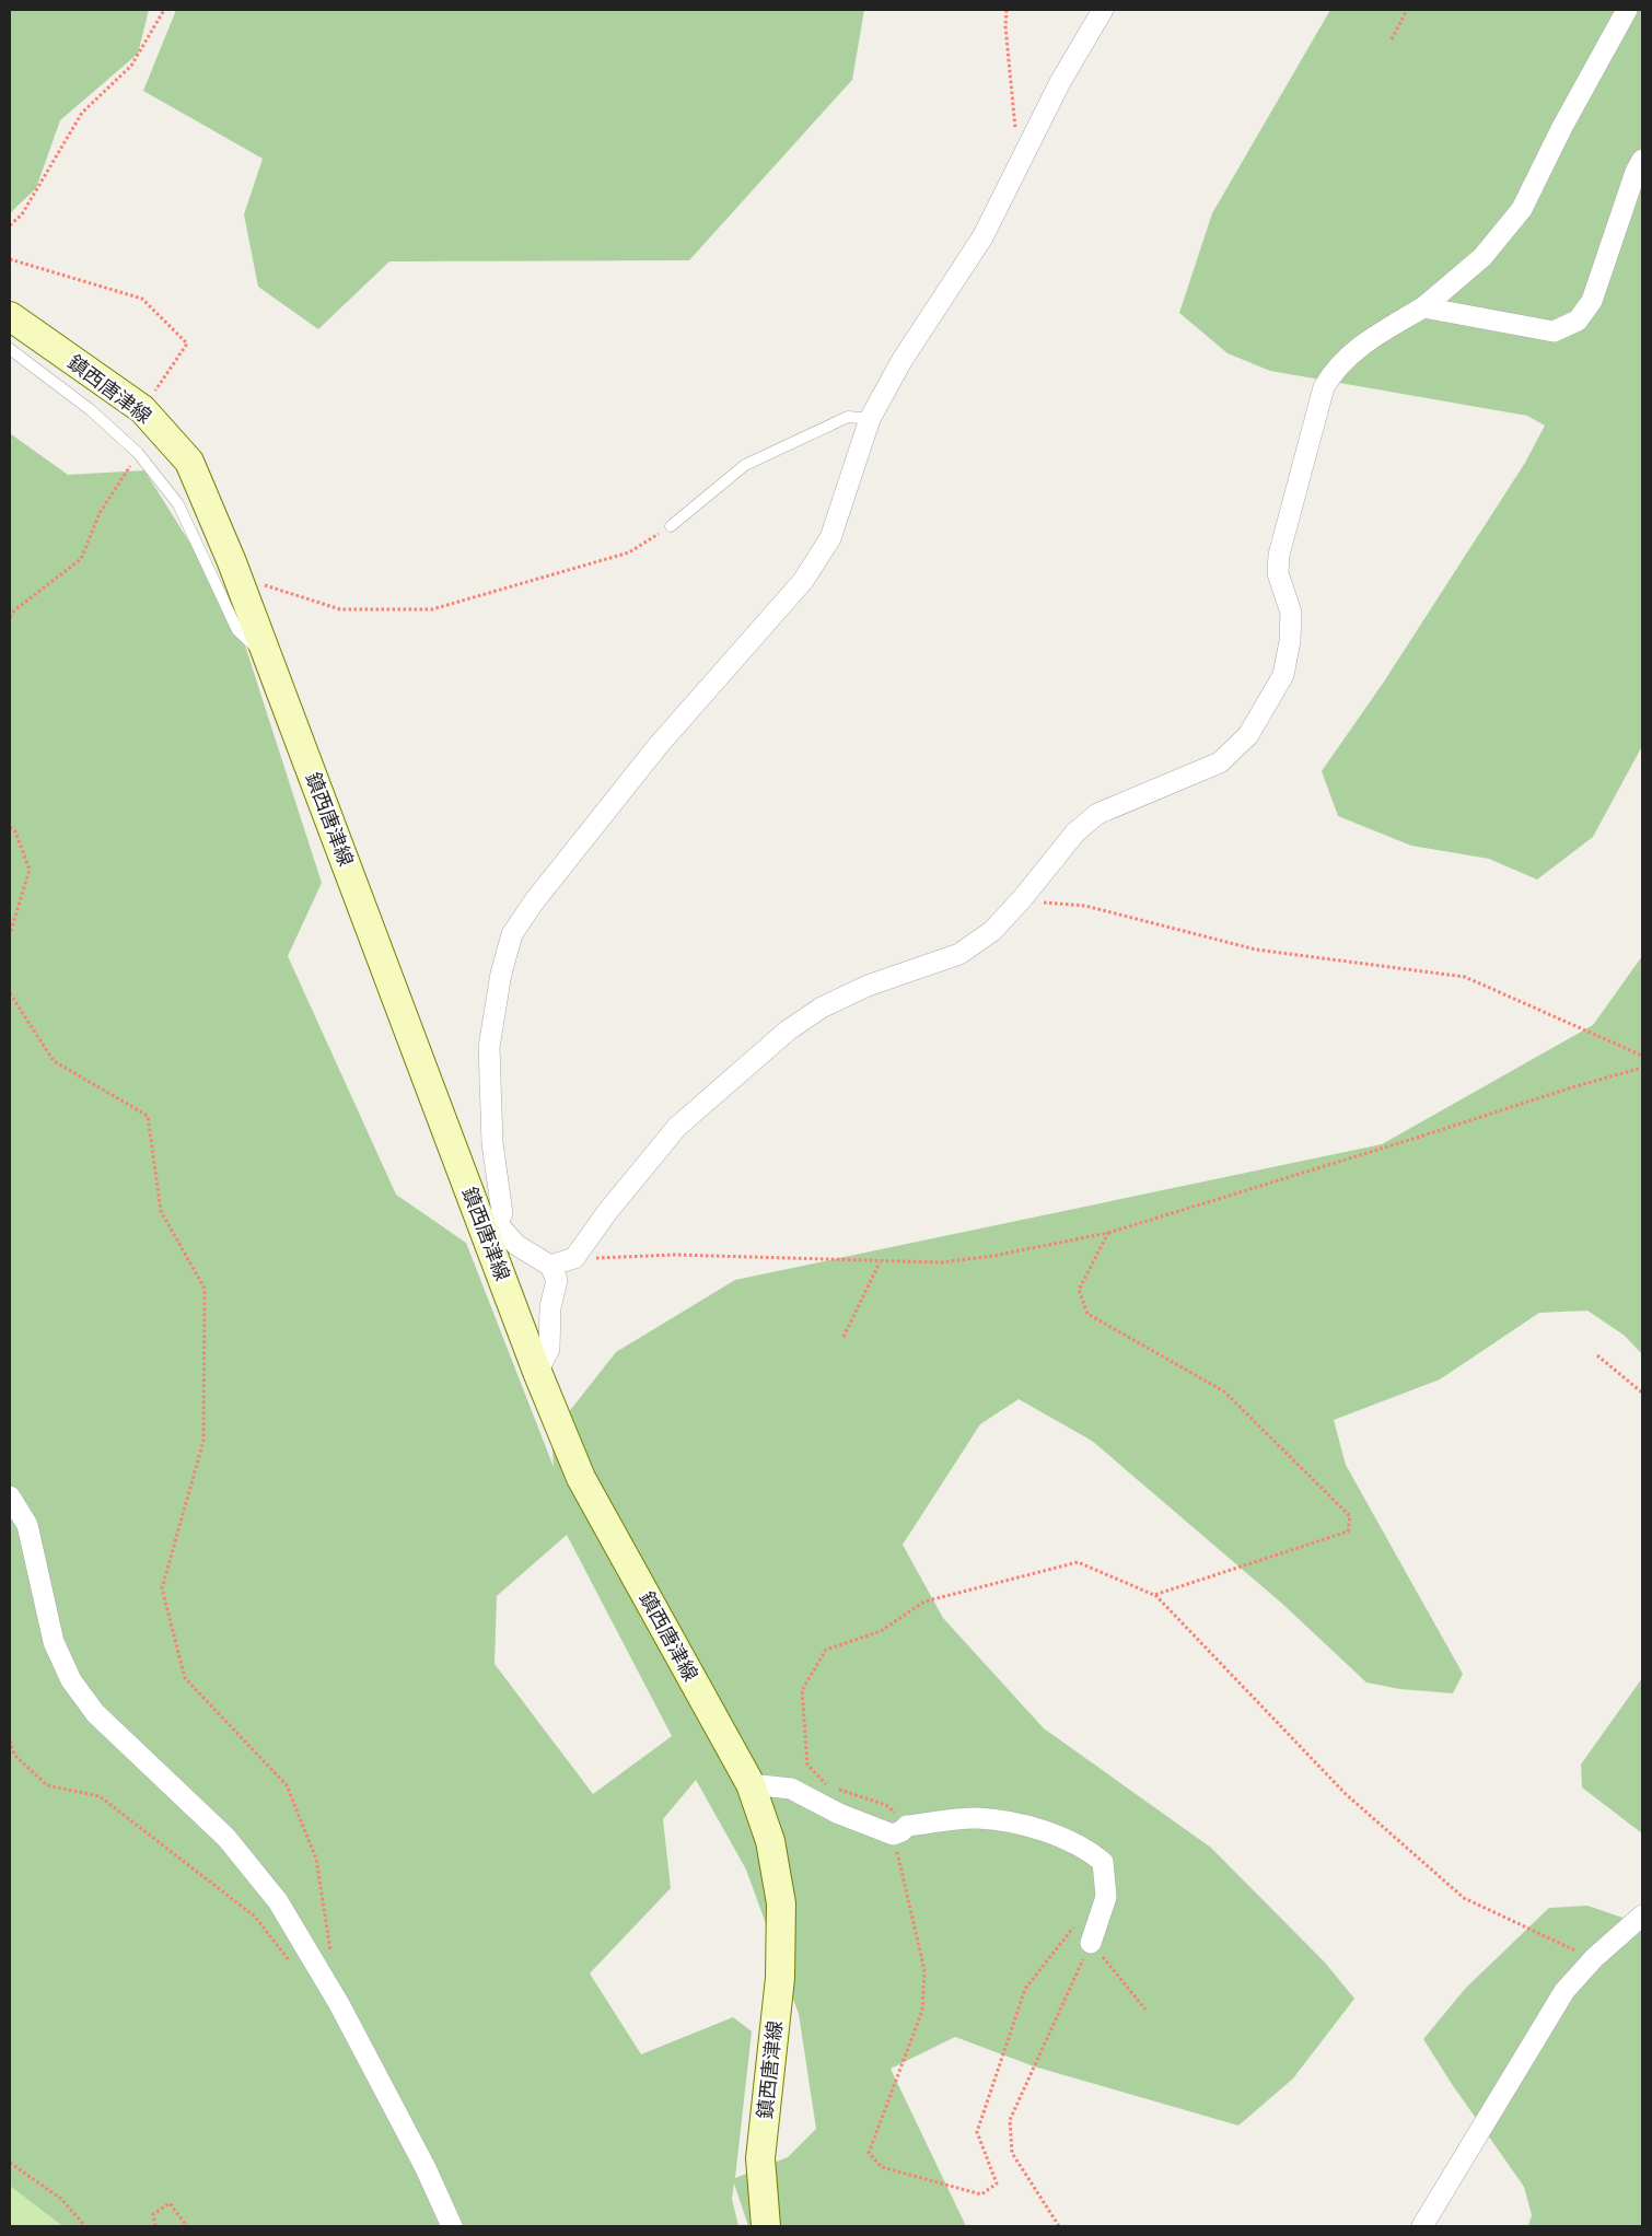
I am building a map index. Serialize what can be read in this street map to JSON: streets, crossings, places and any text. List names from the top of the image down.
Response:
{
  "streets": {
    "main road": ["鎮西唐津線"]
  }
}
